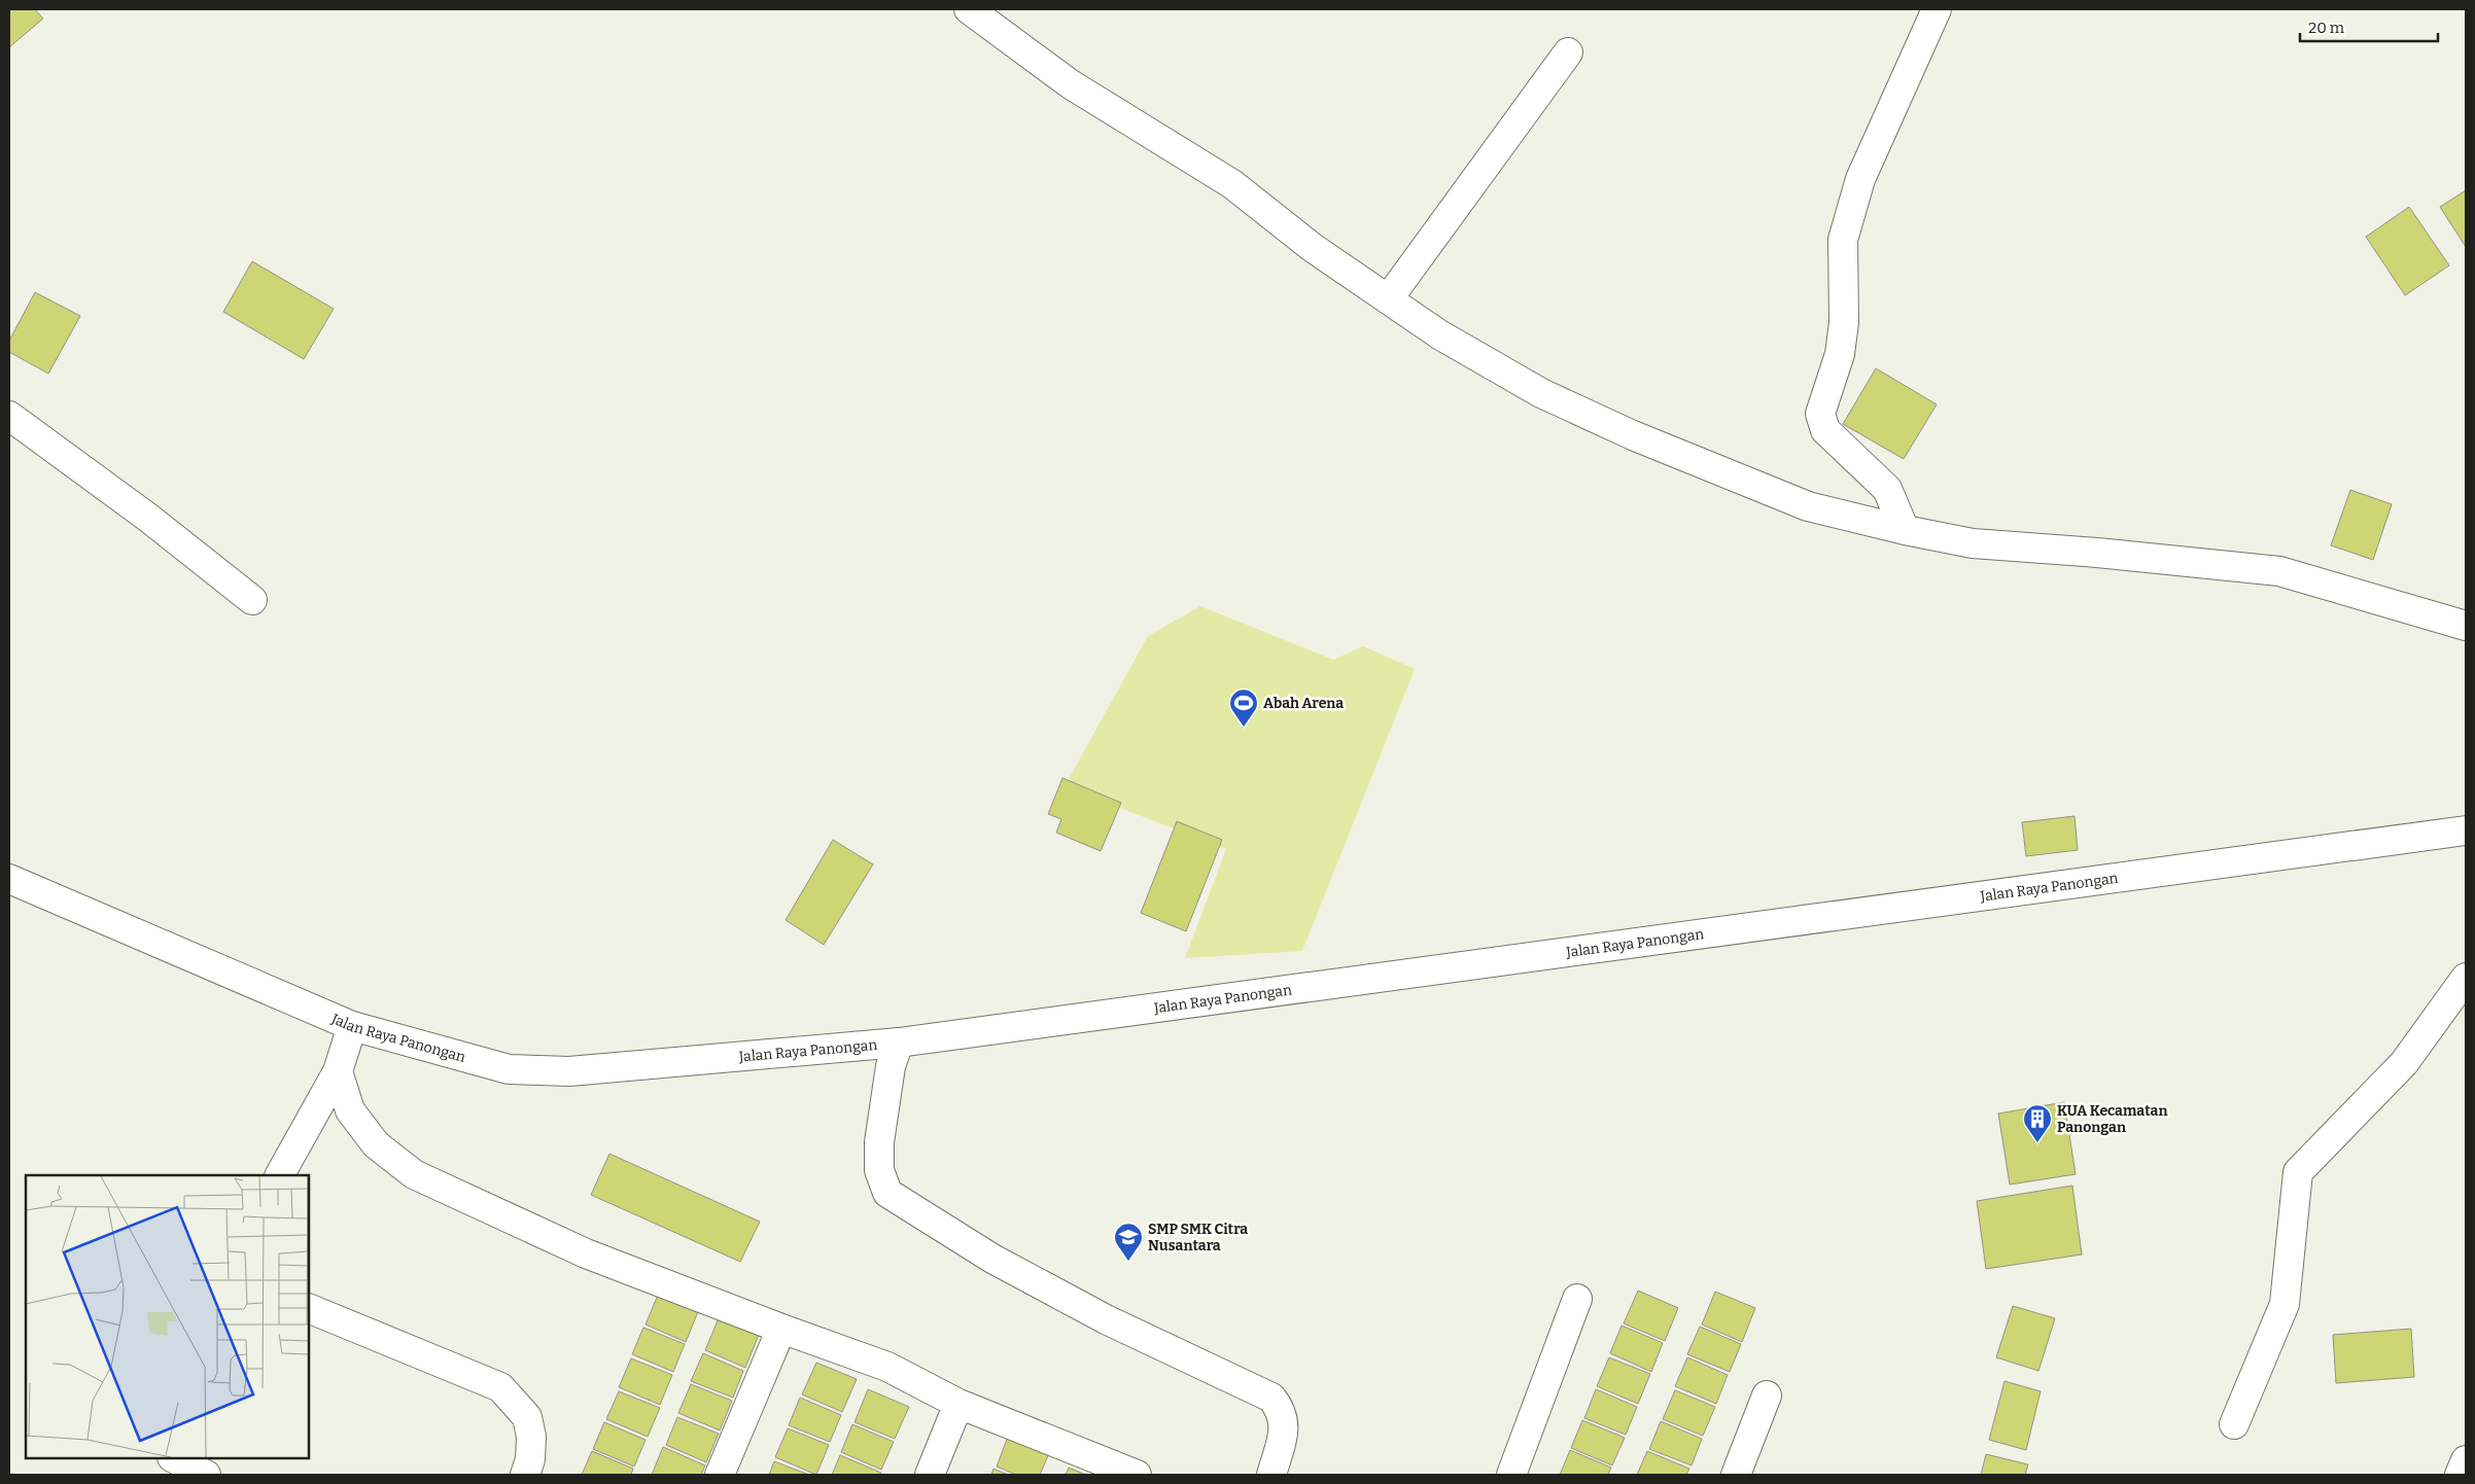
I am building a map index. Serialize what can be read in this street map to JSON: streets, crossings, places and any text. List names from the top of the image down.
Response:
{
  "streets": {
    "street": ["Jalan Raya Panongan"]
  },
  "places": {
    "sports": ["Abah Arena"],
    "building": ["KUA Kecamatan Panongan"],
    "school or university": ["SMP SMK Citra Nusantara"]
  },
  "scale_bar": "20 m"
}
